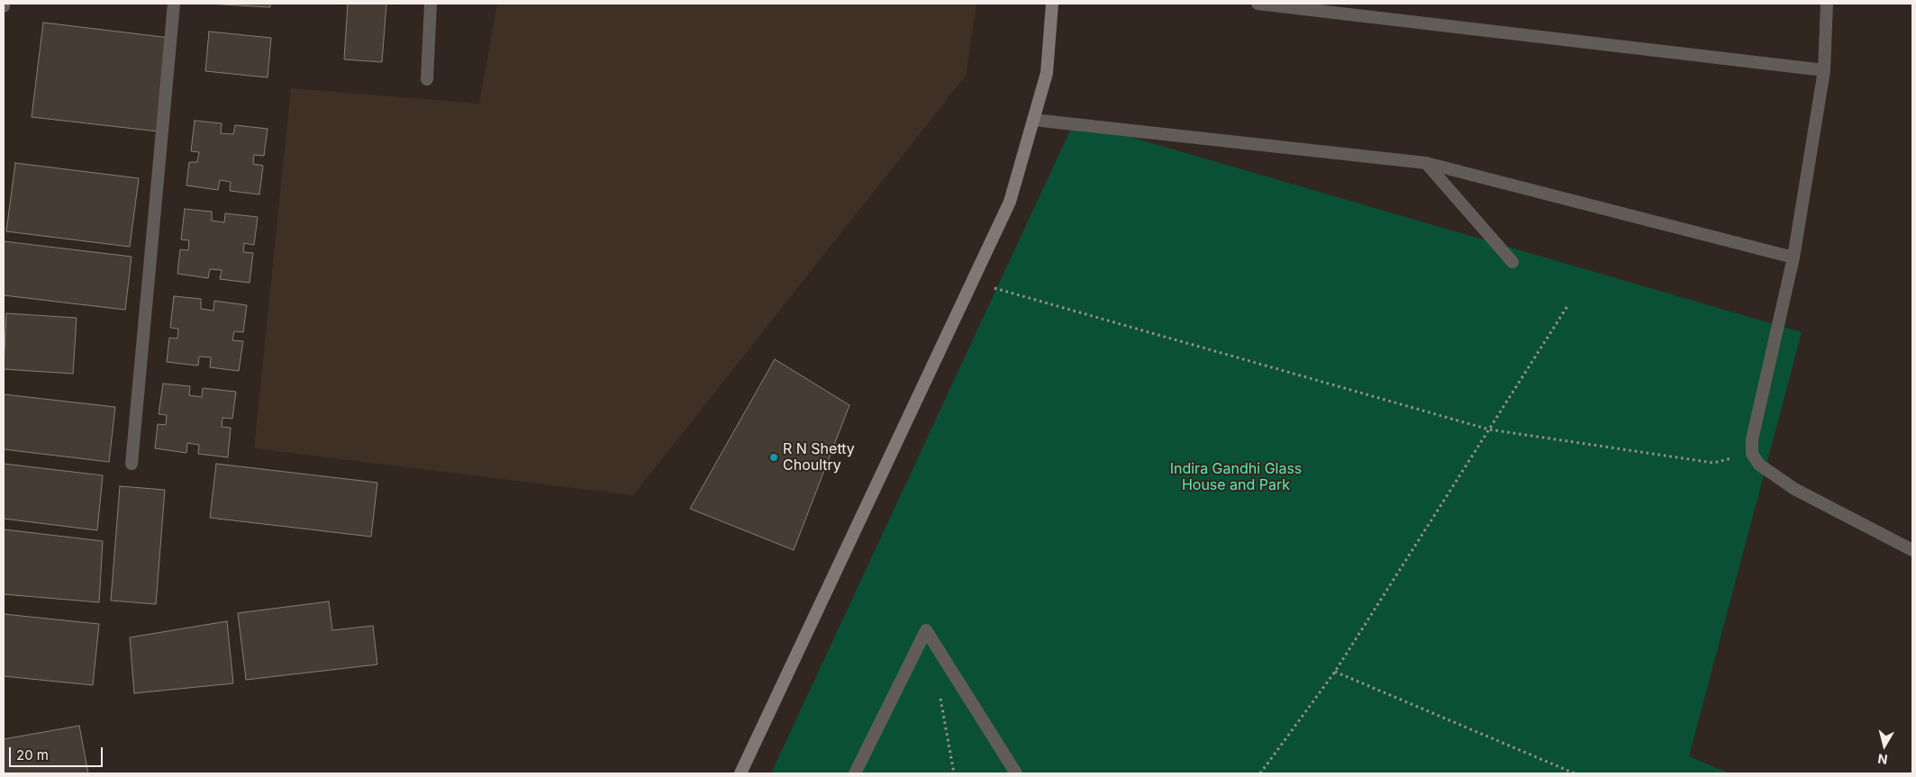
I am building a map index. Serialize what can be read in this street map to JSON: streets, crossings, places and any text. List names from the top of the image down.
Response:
{
  "parks": ["Indira Gandhi Glass House and Park"],
  "places": ["R N Shetty Choultry"],
  "scale_bar": "20 m",
  "north": "bottom"
}
